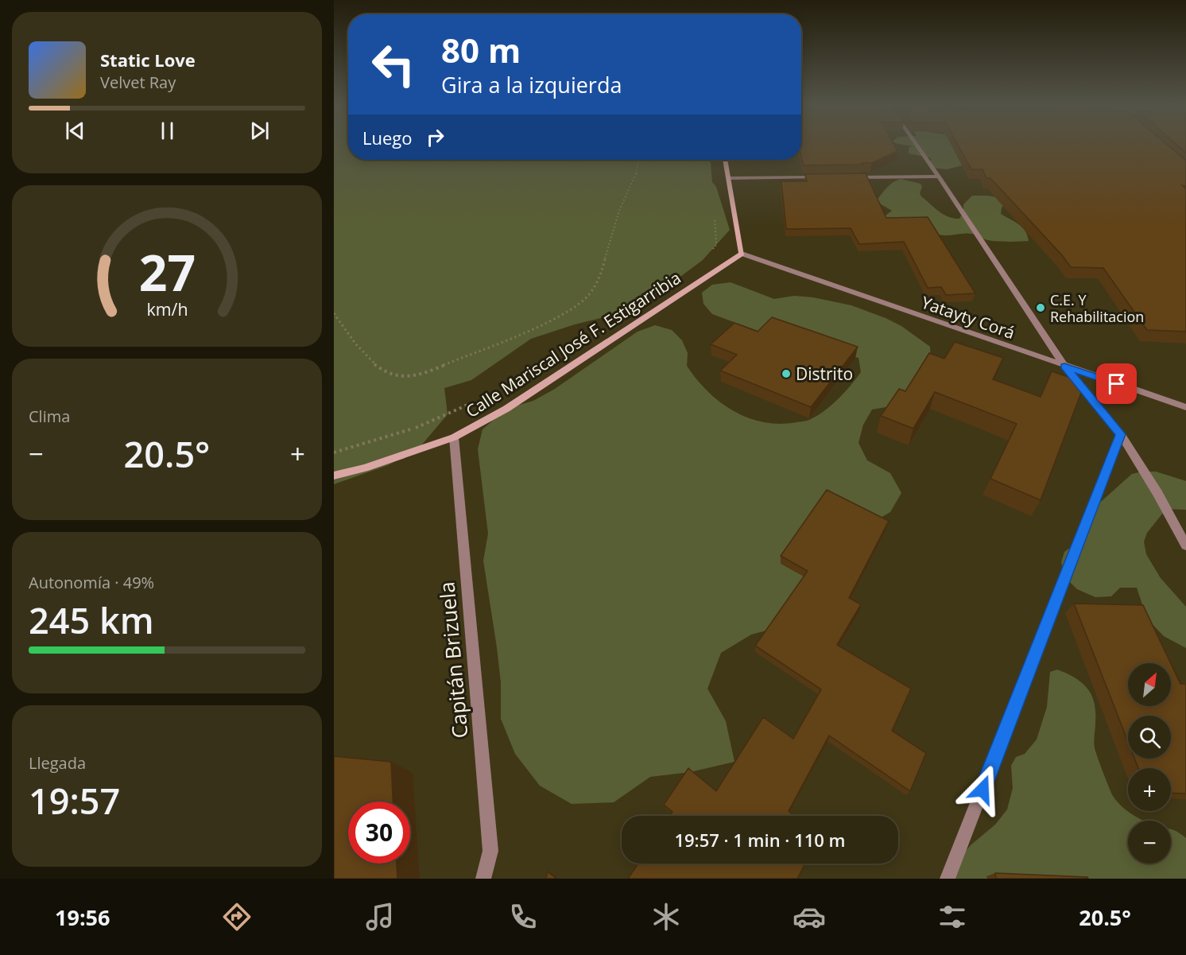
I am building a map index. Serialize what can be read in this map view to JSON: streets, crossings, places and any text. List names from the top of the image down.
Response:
{
  "streets": {
    "street": ["Yatayty Corá", "Calle Mariscal José F. Estigarribia", "Capitán Brizuela"]
  },
  "crossings": [
    ["Yatayty Corá", "Calle Mariscal José F. Estigarribia"],
    ["Calle Mariscal José F. Estigarribia", "Capitán Brizuela"]
  ],
  "places": ["C.E. Y Rehabilitacion", "Distrito"],
  "north": "top right",
  "page": {
    "turn": ["80 m", "Gira a la izquierda"],
    "song": ["Static Love", "Velvet Ray"],
    "then": "Luego",
    "tile": [
      "Clima",
      ["Autonomía · 49%", "245 km"],
      ["Llegada", "19:57"]
    ],
    "heat": ["−", "20.5°", "+"],
    "map_buttons": ["+", "−"],
    "limit": "30",
    "trip": "19:57 · 1 min · 110 m",
    "tabs": ["19:56", "20.5°"],
    "gauge": ["27", "km/h"]
  }
}
